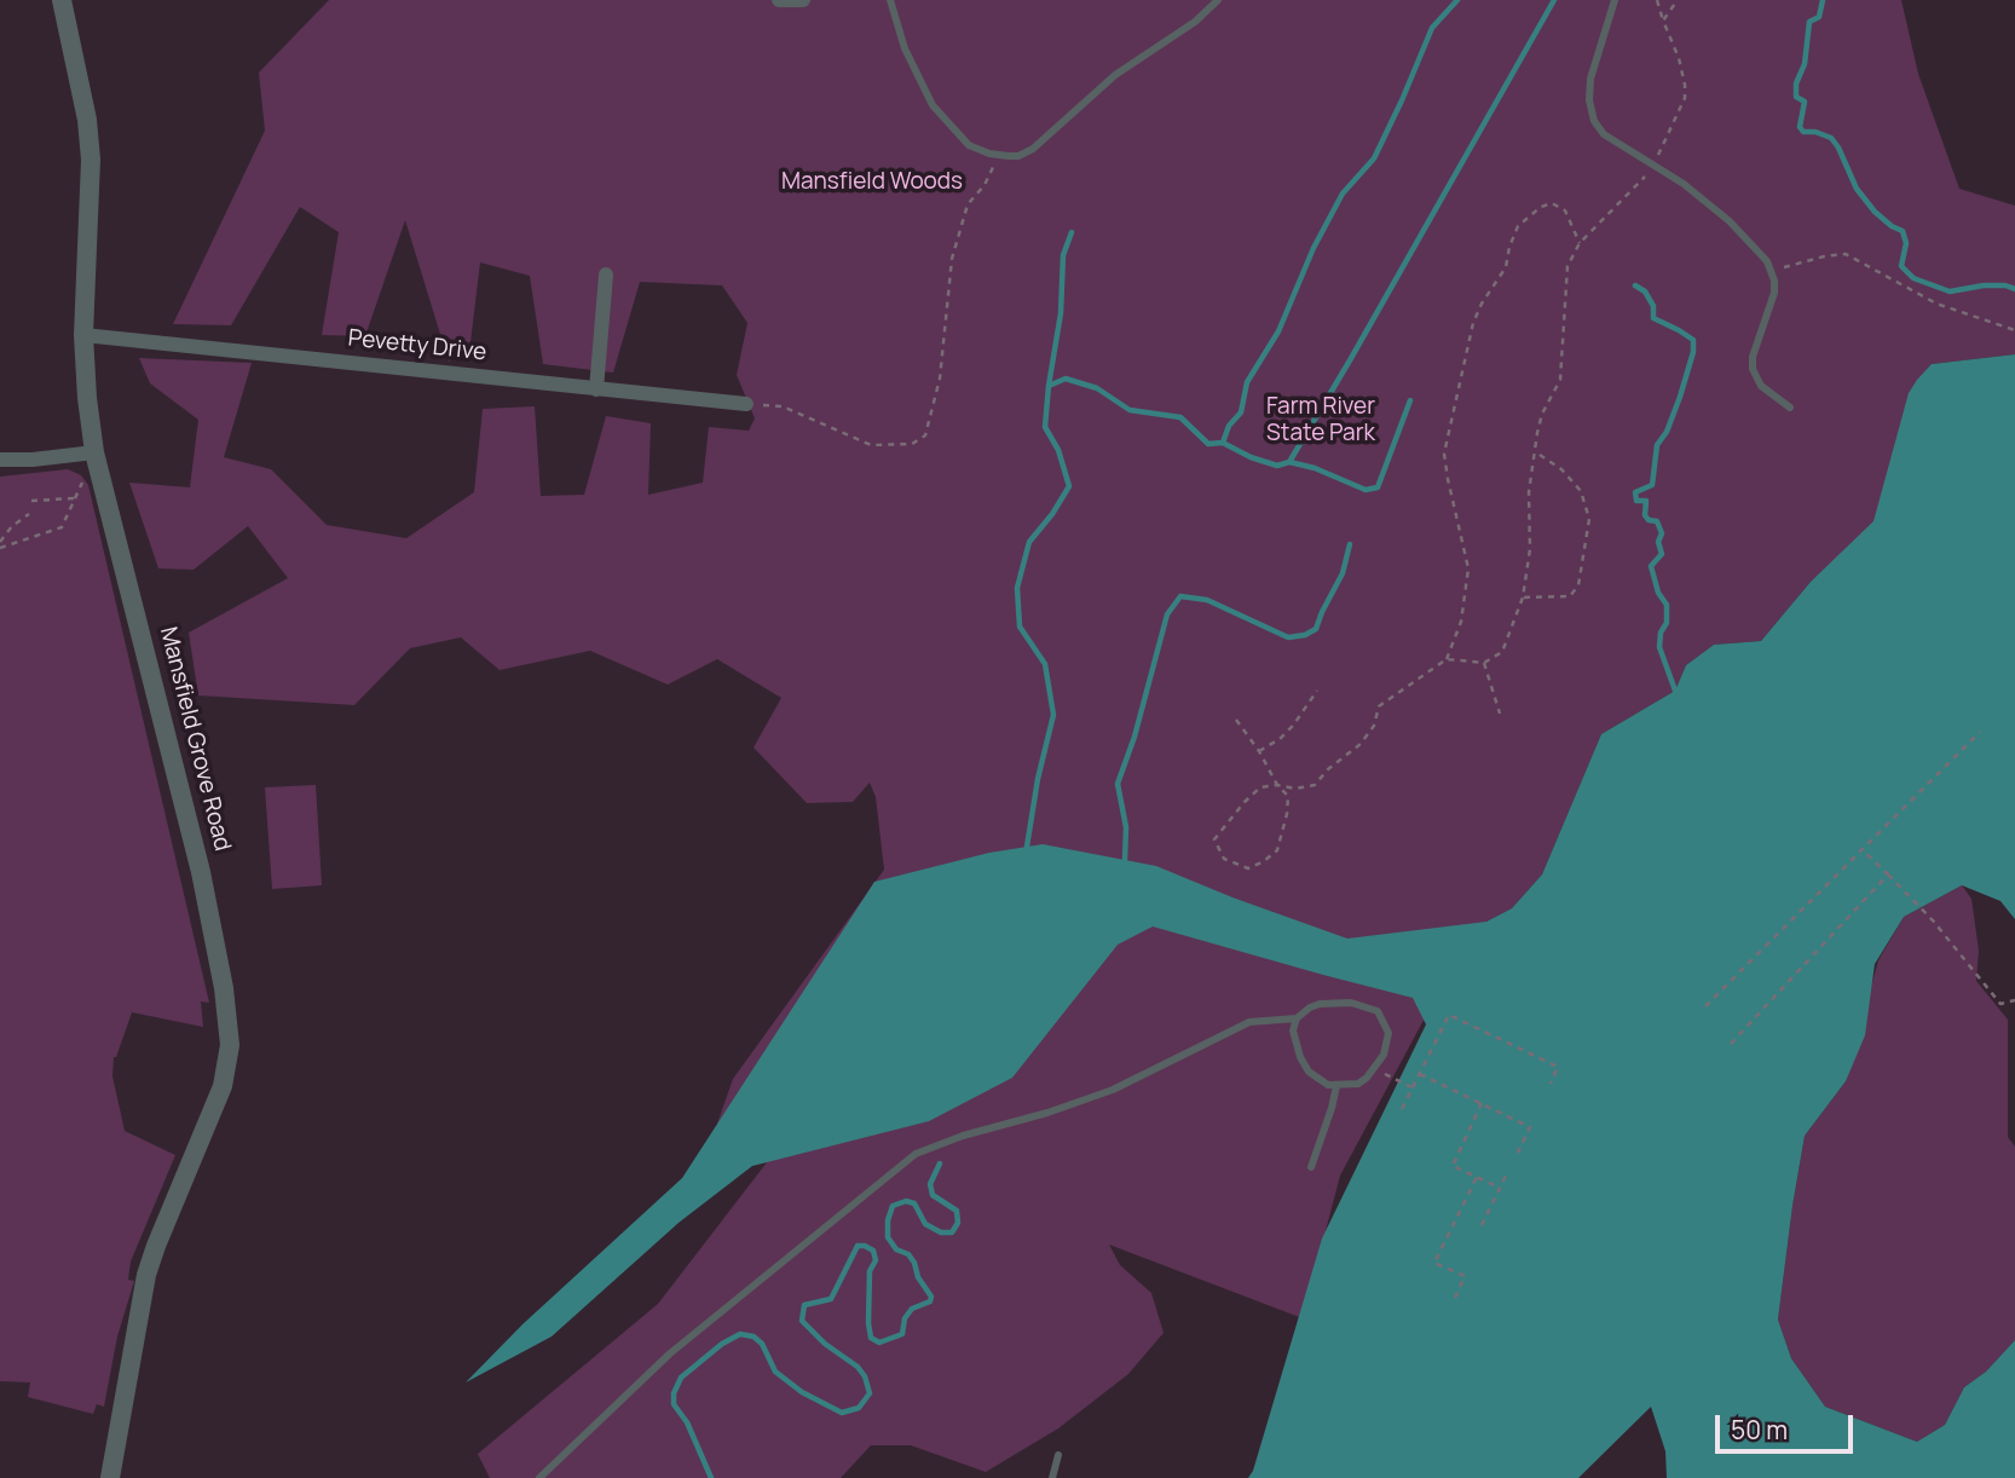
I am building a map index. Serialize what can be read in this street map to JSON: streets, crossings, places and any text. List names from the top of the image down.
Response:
{
  "streets": {
    "street": ["Pevetty Drive", "Mansfield Grove Road"]
  },
  "crossings": [
    ["Pevetty Drive", "Mansfield Grove Road"]
  ],
  "parks": ["Mansfield Woods", "Farm River State Park"],
  "scale_bar": "50 m"
}
